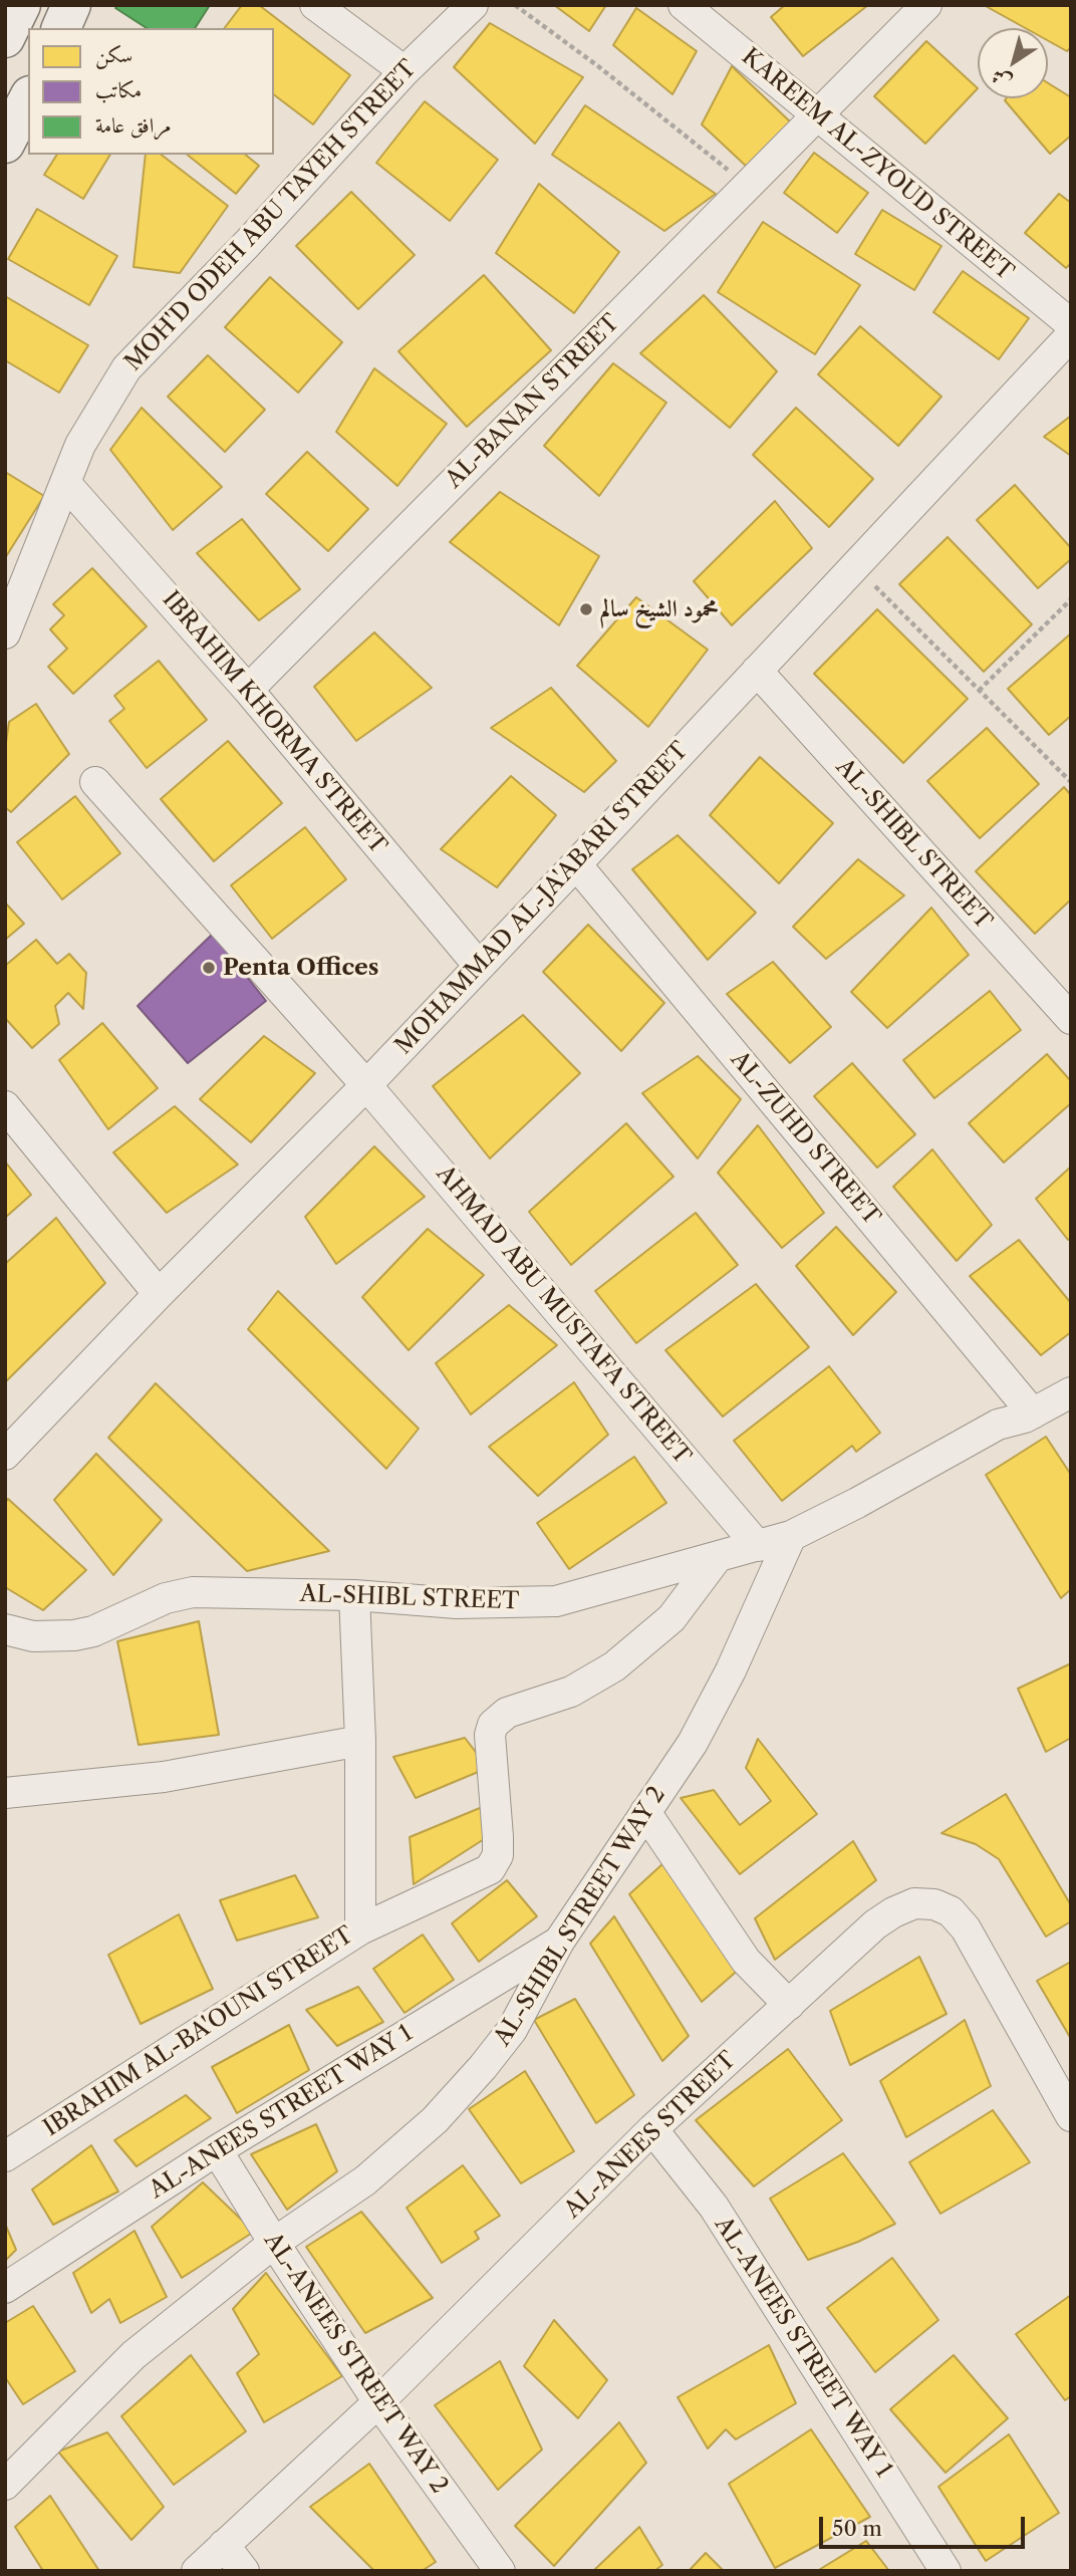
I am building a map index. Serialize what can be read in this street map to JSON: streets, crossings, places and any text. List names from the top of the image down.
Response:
{
  "streets": {
    "street": [
      "KAREEM AL-ZYOUD STREET",
      "MOH'D ODEH ABU TAYEH STREET",
      "AL-BANAN STREET",
      "IBRAHIM KHORMA STREET",
      "AL-SHIBL STREET",
      "MOHAMMAD AL-JA'ABARI STREET",
      "AL-ZUHD STREET",
      "AHMAD ABU MUSTAFA STREET",
      "AL-SHIBL STREET WAY 2",
      "IBRAHIM AL-BA'OUNI STREET",
      "AL-ANEES STREET WAY 1",
      "AL-ANEES STREET",
      "AL-ANEES STREET WAY 2"
    ]
  },
  "crossings": [
    ["KAREEM AL-ZYOUD STREET", "AL-BANAN STREET"],
    ["MOH'D ODEH ABU TAYEH STREET", "IBRAHIM KHORMA STREET"],
    ["AL-BANAN STREET", "IBRAHIM KHORMA STREET"],
    ["IBRAHIM KHORMA STREET", "MOHAMMAD AL-JA'ABARI STREET"],
    ["AL-SHIBL STREET", "MOHAMMAD AL-JA'ABARI STREET"],
    ["AL-SHIBL STREET", "AL-ZUHD STREET"],
    ["AL-SHIBL STREET", "AHMAD ABU MUSTAFA STREET"],
    ["AL-SHIBL STREET", "AL-SHIBL STREET WAY 2"],
    ["AL-SHIBL STREET", "IBRAHIM AL-BA'OUNI STREET"],
    ["MOHAMMAD AL-JA'ABARI STREET", "AL-ZUHD STREET"],
    ["MOHAMMAD AL-JA'ABARI STREET", "AHMAD ABU MUSTAFA STREET"],
    ["AL-SHIBL STREET WAY 2", "AL-ANEES STREET WAY 1"],
    ["AL-SHIBL STREET WAY 2", "AL-ANEES STREET WAY 2"],
    ["AL-ANEES STREET WAY 1", "AL-ANEES STREET"],
    ["AL-ANEES STREET WAY 1", "AL-ANEES STREET WAY 2"],
    ["AL-ANEES STREET", "AL-ANEES STREET WAY 2"]
  ],
  "places": ["محمود الشيخ سالم", "Penta Offices"],
  "legend": ["سكن", "مكاتب", "مرافق عامة"],
  "scale_bar": "50 m",
  "north": "bottom left"
}
